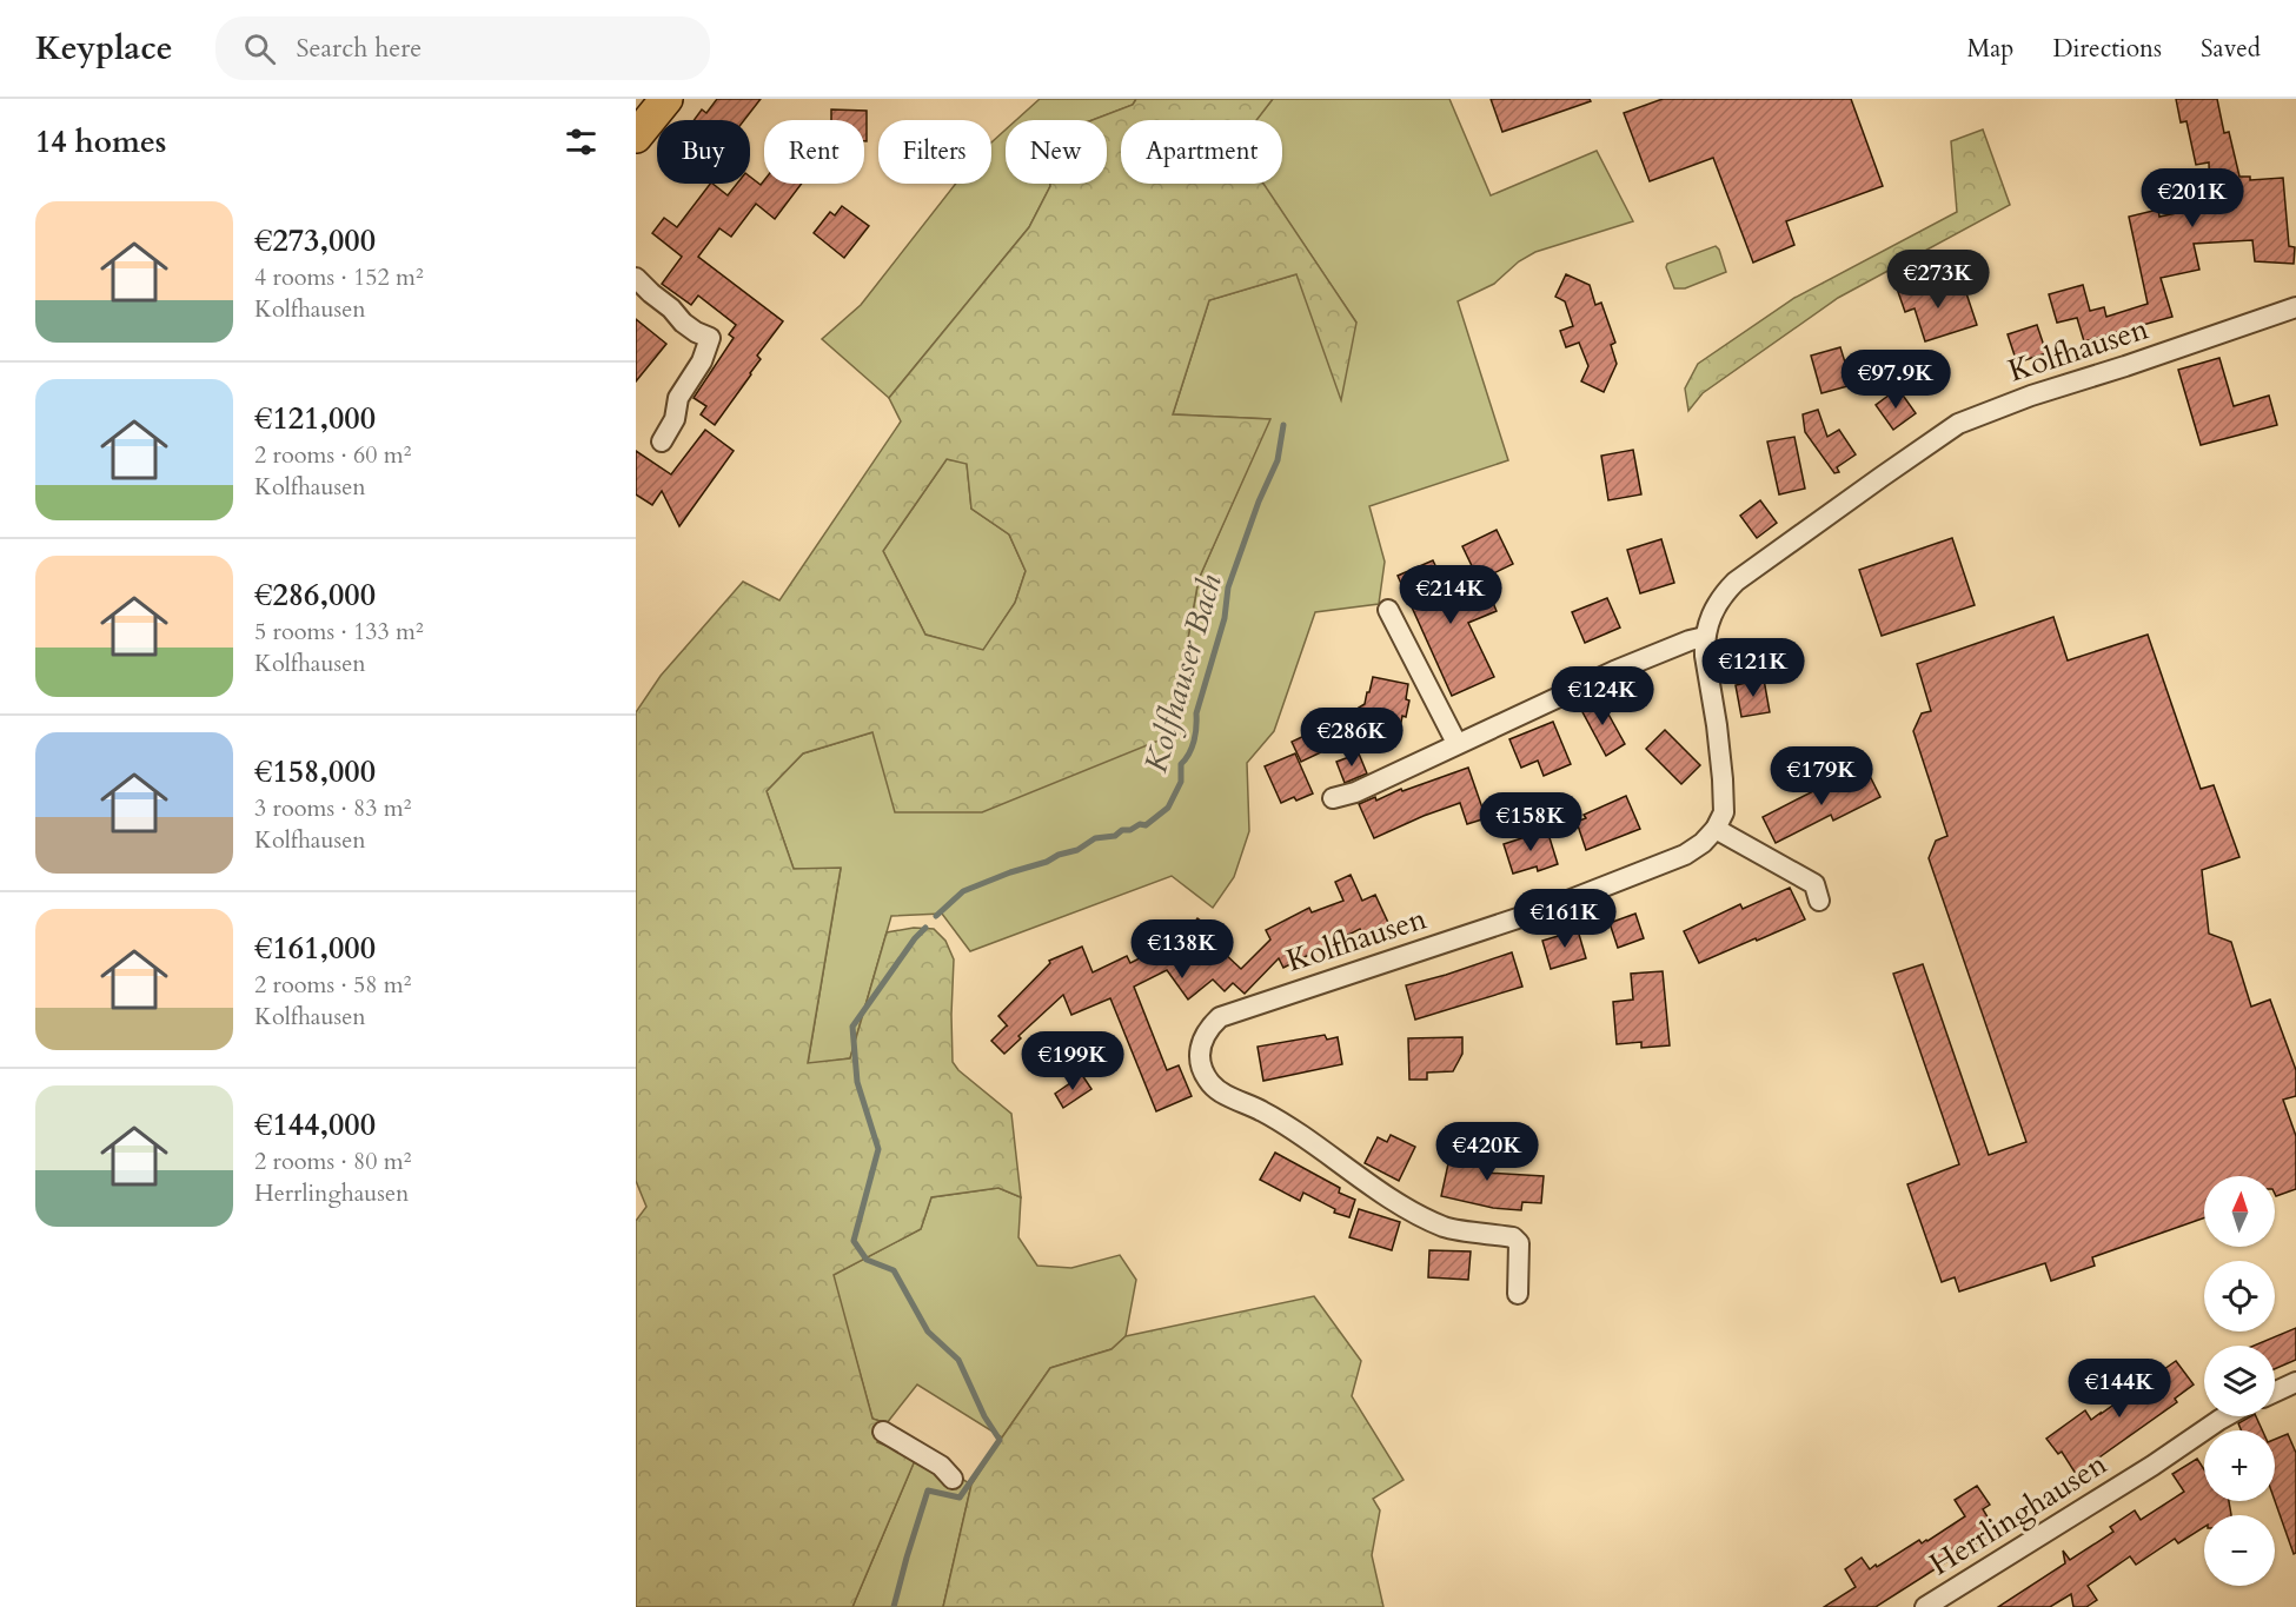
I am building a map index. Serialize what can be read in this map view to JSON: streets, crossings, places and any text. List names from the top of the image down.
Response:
{
  "streets": {
    "street": ["Kolfhausen", "Herrlinghausen"]
  },
  "water": ["Kolfhauser Bach"],
  "north": "top",
  "page": {
    "header": "Keyplace",
    "search": "Search here",
    "nav": ["Map", "Directions", "Saved"],
    "heading": "14 homes",
    "chip": [
      "Buy",
      "Rent",
      "Filters",
      "New",
      "Apartment"
    ],
    "price": [
      "€201K",
      "€273K",
      "€97.9K",
      "€214K",
      "€121K",
      "€124K",
      "€286K",
      "€179K",
      "€158K",
      "€161K",
      "€138K",
      "€199K",
      "€420K",
      "€144K"
    ],
    "list": [
      {
        "name": "€273,000",
        "note": "4 rooms · 152 m² · Kolfhausen"
      },
      {
        "name": "€121,000",
        "note": "2 rooms · 60 m² · Kolfhausen"
      },
      {
        "name": "€286,000",
        "note": "5 rooms · 133 m² · Kolfhausen"
      },
      {
        "name": "€158,000",
        "note": "3 rooms · 83 m² · Kolfhausen"
      },
      {
        "name": "€161,000",
        "note": "2 rooms · 58 m² · Kolfhausen"
      },
      {
        "name": "€144,000",
        "note": "2 rooms · 80 m² · Herrlinghausen"
      }
    ],
    "map_buttons": ["+", "−"]
  }
}
